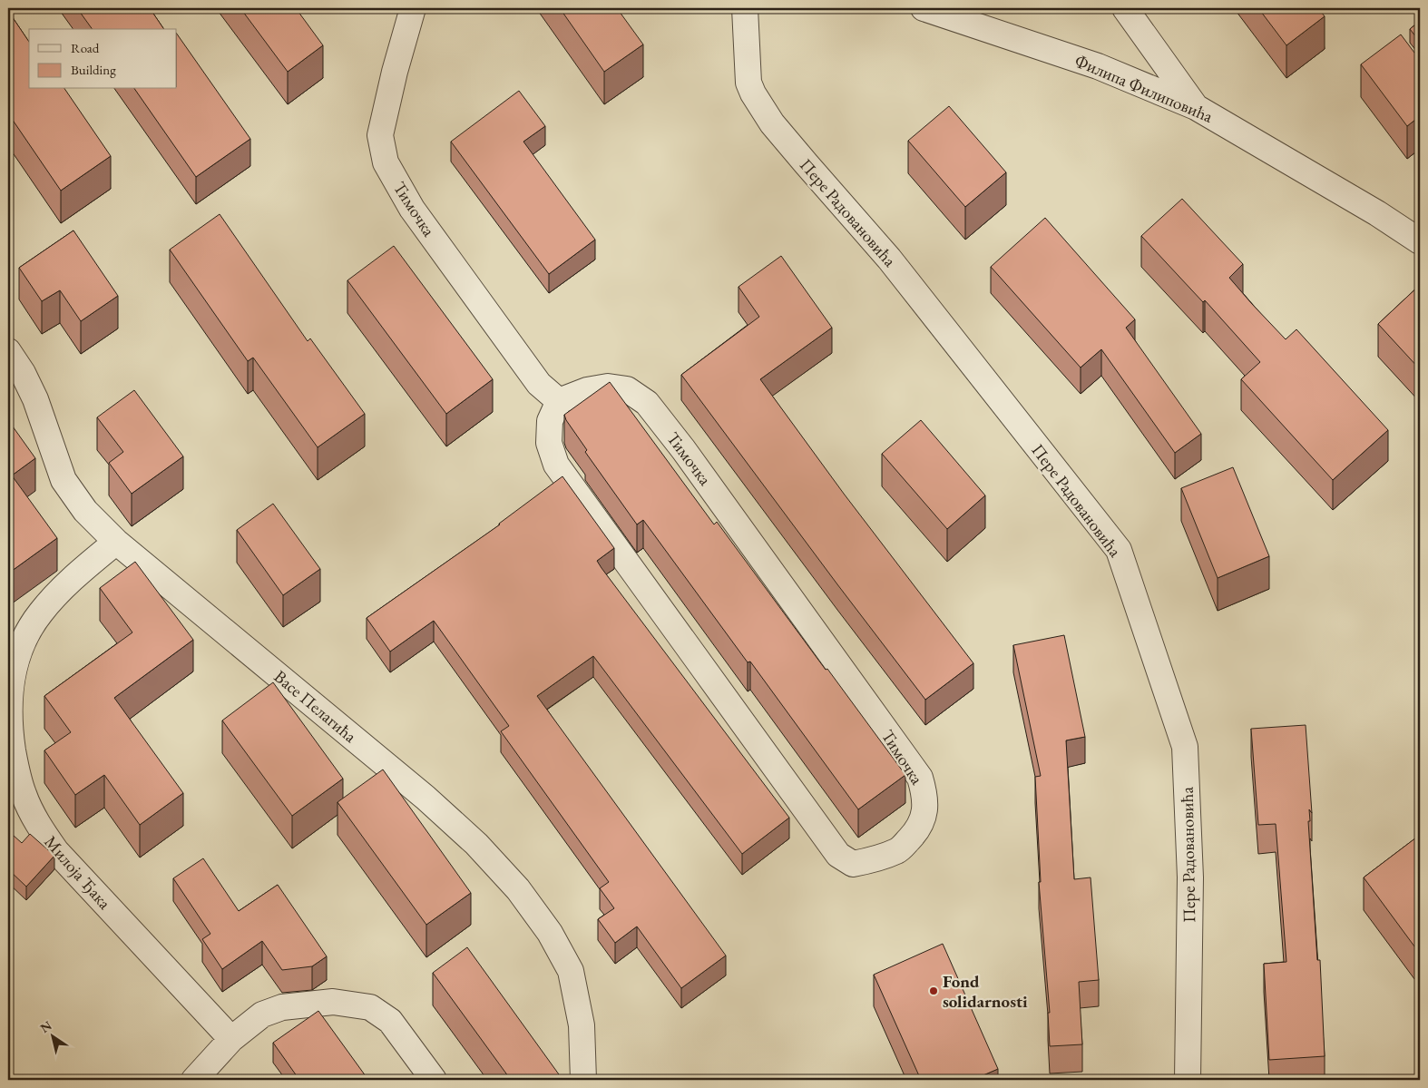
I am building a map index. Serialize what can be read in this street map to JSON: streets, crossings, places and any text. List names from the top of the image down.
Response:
{
  "streets": {
    "street": [
      "Филипа Филиповића",
      "Тимочка",
      "Пере Радовановића",
      "Васе Пелагића",
      "Милоја Ђака"
    ]
  },
  "crossings": [
    ["Васе Пелагића", "Милоја Ђака"]
  ],
  "places": ["Fond solidarnosti"],
  "legend": ["Road", "Building"],
  "north": "top left"
}
